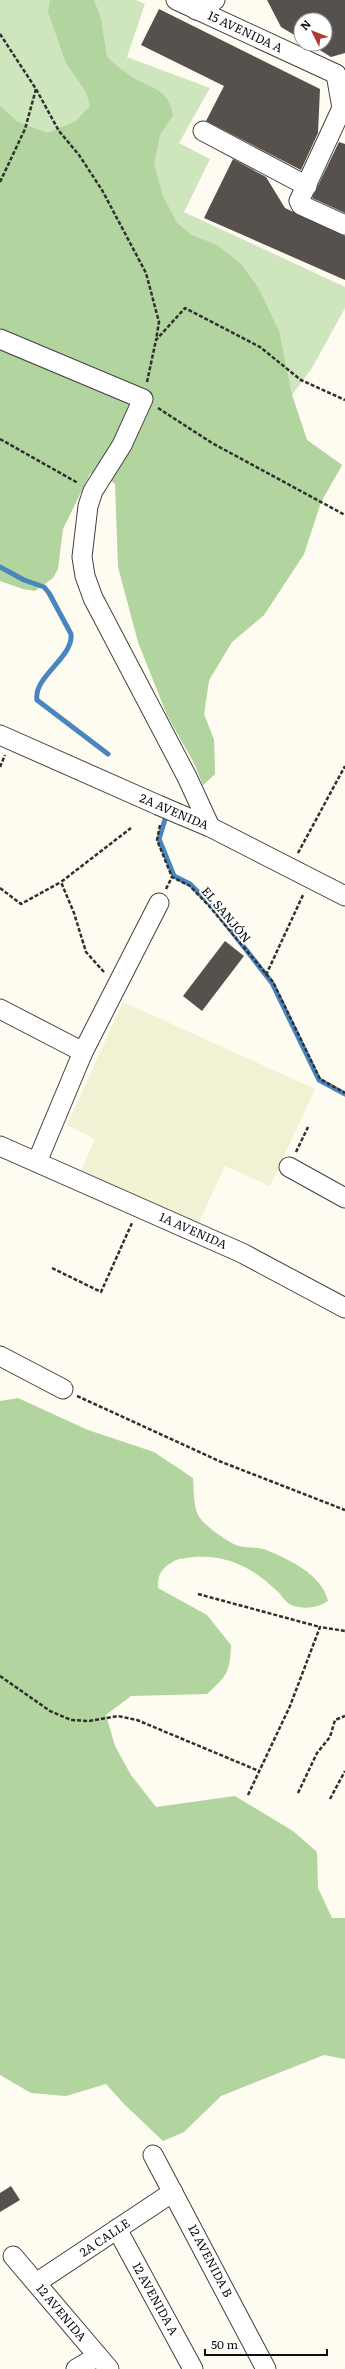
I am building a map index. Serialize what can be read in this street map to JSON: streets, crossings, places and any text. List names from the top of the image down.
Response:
{
  "streets": {
    "street": [
      "15 AVENIDA A",
      "2A AVENIDA",
      "1A AVENIDA",
      "2A CALLE",
      "12 AVENIDA B",
      "12 AVENIDA A",
      "12 AVENIDA"
    ],
    "path": ["EL SANJÓN"]
  },
  "crossings": [
    ["2A AVENIDA", "EL SANJÓN"],
    ["2A CALLE", "12 AVENIDA B"],
    ["2A CALLE", "12 AVENIDA A"],
    ["2A CALLE", "12 AVENIDA"]
  ],
  "scale_bar": "50 m",
  "north": "top left"
}
